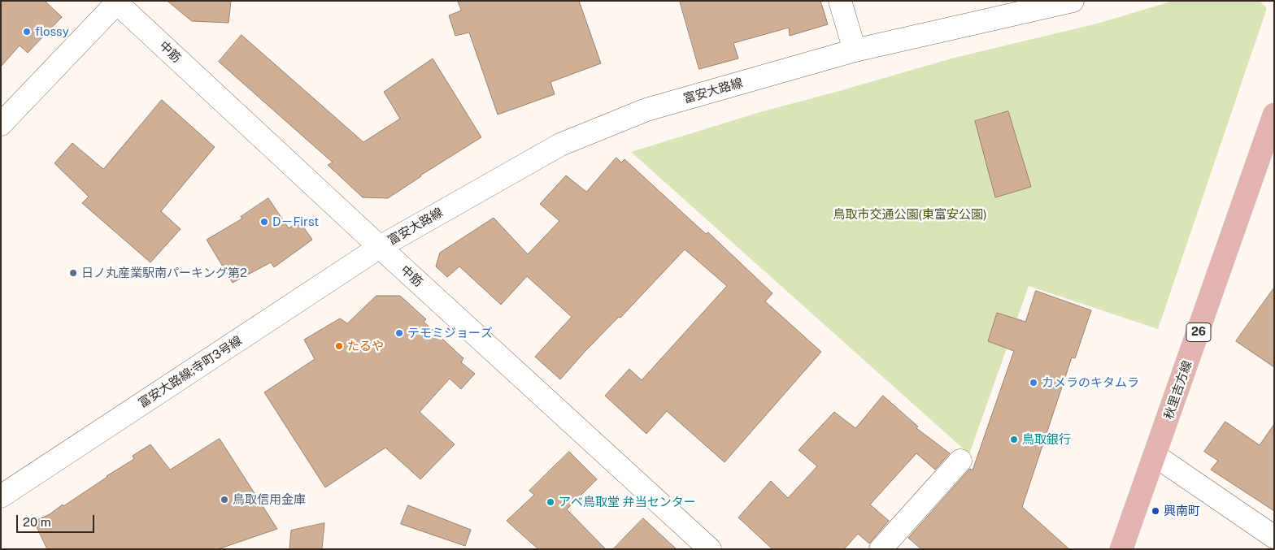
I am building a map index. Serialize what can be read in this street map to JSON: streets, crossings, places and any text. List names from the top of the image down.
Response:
{
  "streets": {
    "main road": ["26", "秋里吉方線"],
    "street": ["中筋", "富安大路線", "富安大路線;寺町3号線"]
  },
  "crossings": [
    ["中筋", "富安大路線"],
    ["中筋", "富安大路線;寺町3号線"],
    ["富安大路線", "富安大路線;寺町3号線"]
  ],
  "parks": ["鳥取市交通公園(東富安公園)"],
  "places": [
    "flossy",
    "D－First",
    "日ノ丸産業駅南パーキング第2",
    "テモミジョーズ",
    "たるや",
    "カメラのキタムラ",
    "鳥取銀行",
    "鳥取信用金庫",
    "アベ鳥取堂 弁当センター",
    "興南町"
  ],
  "scale_bar": "20 m"
}
